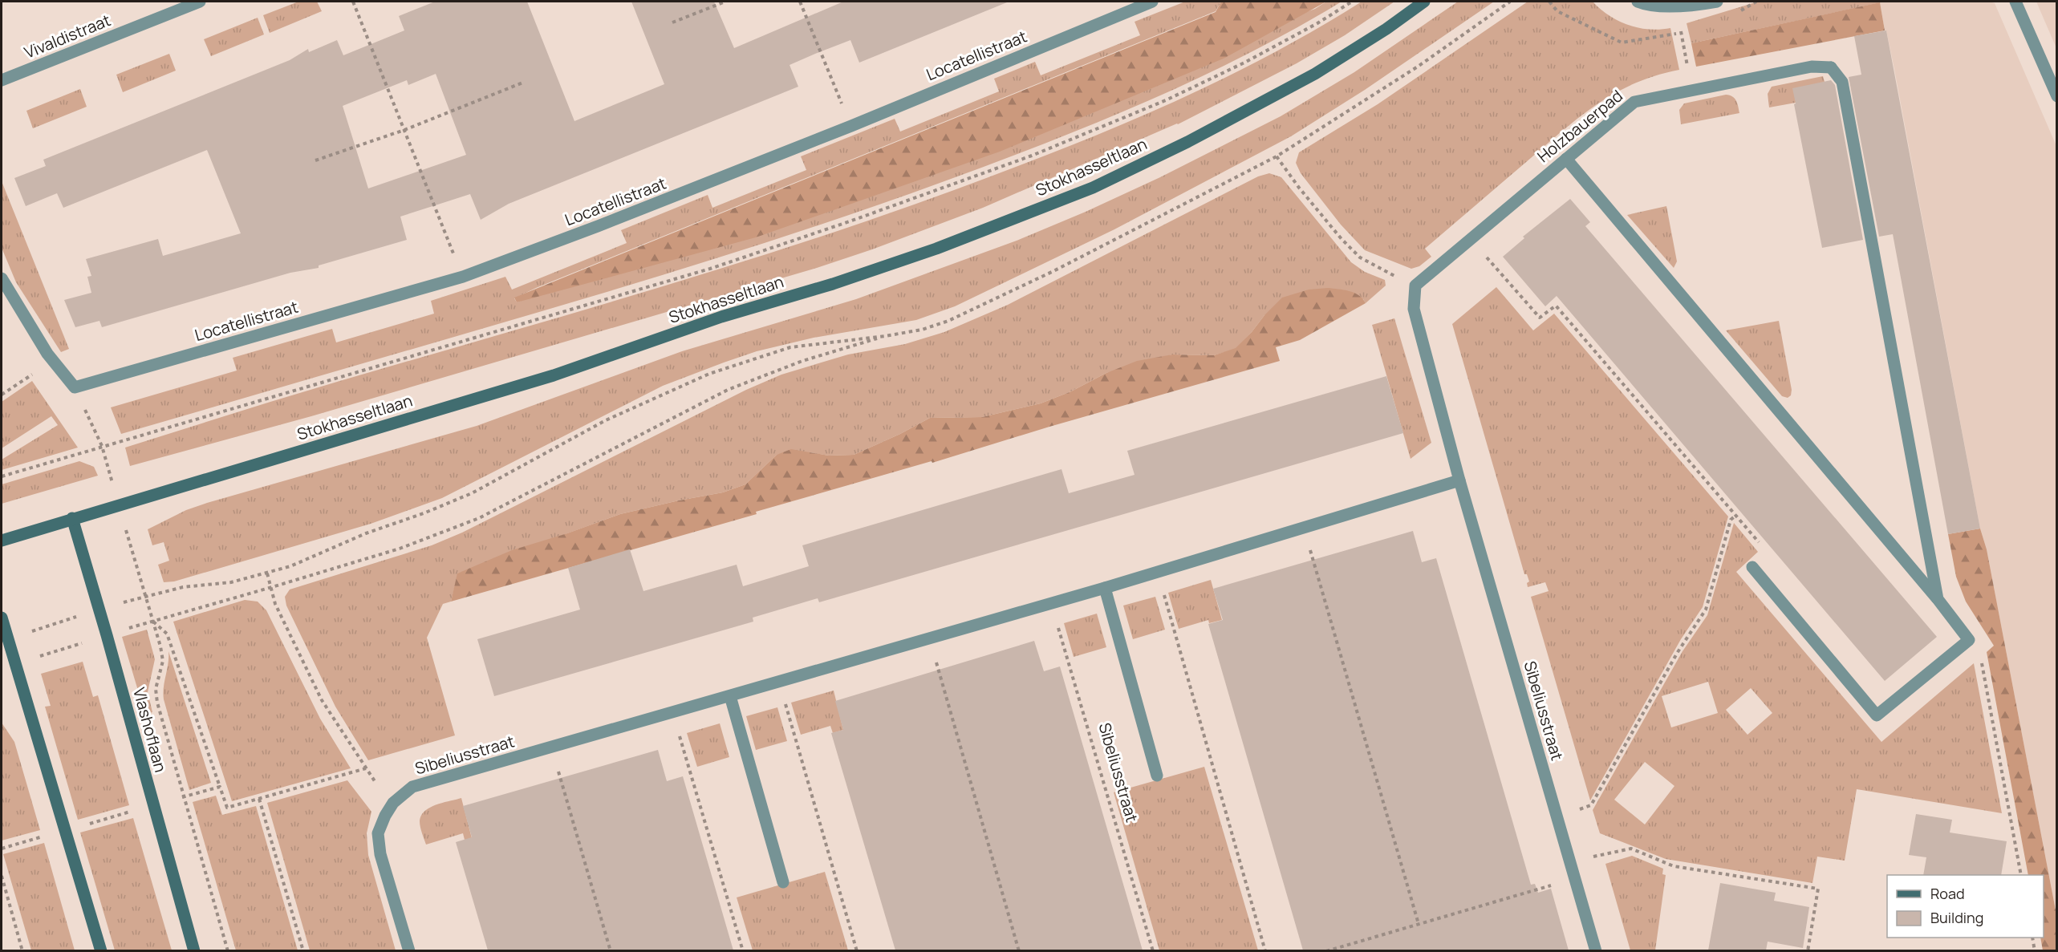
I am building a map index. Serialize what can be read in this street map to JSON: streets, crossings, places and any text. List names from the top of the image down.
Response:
{
  "streets": {
    "street": [
      "Vivaldistraat",
      "Locatellistraat",
      "Holzbauerpad",
      "Stokhasseltlaan",
      "Sibeliusstraat",
      "Vlashoflaan"
    ]
  },
  "crossings": [
    ["Holzbauerpad", "Sibeliusstraat"],
    ["Stokhasseltlaan", "Vlashoflaan"]
  ],
  "legend": ["Road", "Building"]
}
